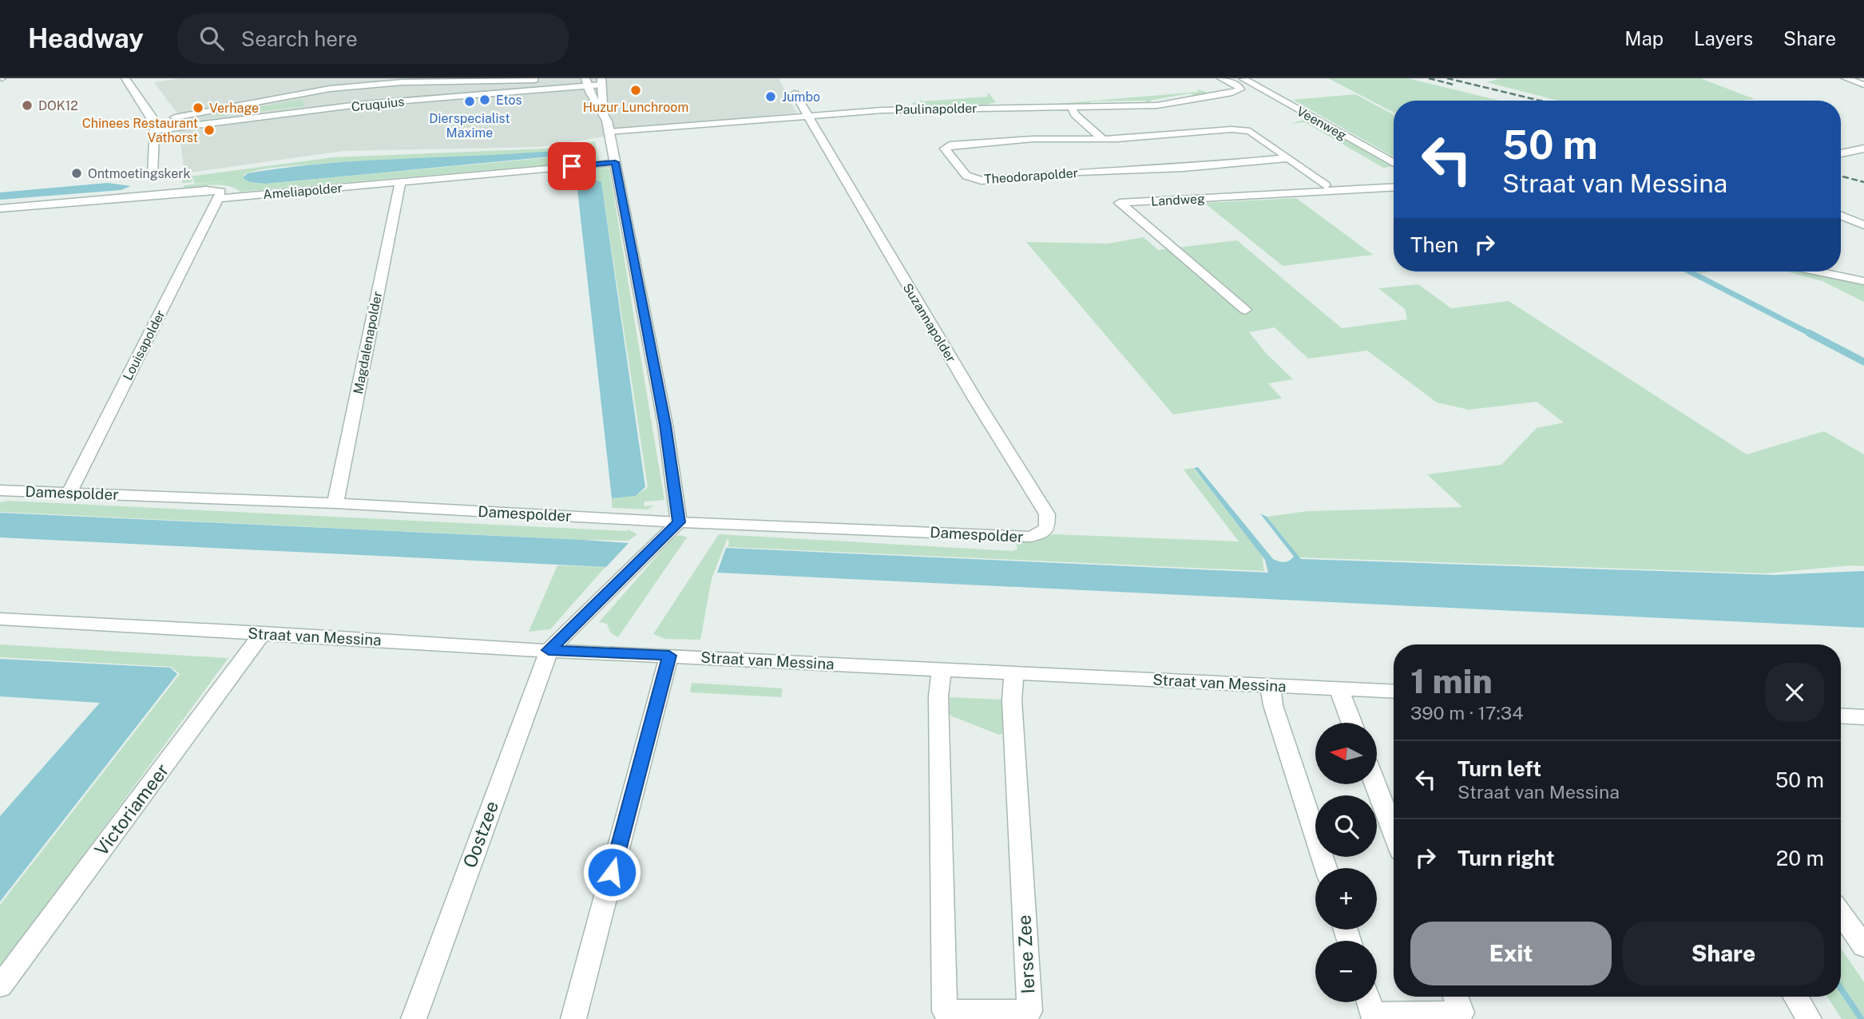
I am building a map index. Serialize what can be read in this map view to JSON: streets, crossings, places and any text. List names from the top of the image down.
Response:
{
  "streets": {
    "street": [
      "Cruquius",
      "Paulinapolder",
      "Veenweg",
      "Theodorapolder",
      "Ameliapolder",
      "Landweg",
      "Suzannapolder",
      "Magdalenapolder",
      "Louisapolder",
      "Damespolder",
      "Straat van Messina",
      "Victoriameer",
      "Oostzee",
      "Ierse Zee"
    ]
  },
  "crossings": [
    ["Paulinapolder", "Suzannapolder"],
    ["Ameliapolder", "Magdalenapolder"],
    ["Ameliapolder", "Louisapolder"],
    ["Suzannapolder", "Damespolder"],
    ["Magdalenapolder", "Damespolder"],
    ["Louisapolder", "Damespolder"],
    ["Straat van Messina", "Victoriameer"],
    ["Straat van Messina", "Oostzee"],
    ["Straat van Messina", "Ierse Zee"]
  ],
  "places": [
    "Huzur Lunchroom",
    "Jumbo",
    "Etos",
    "Dierspecialist Maxime",
    "DOK12",
    "Verhage",
    "Chinees Restaurant Vathorst",
    "Ontmoetingskerk"
  ],
  "north": "left",
  "page": {
    "header": "Headway",
    "search": "Search here",
    "nav": ["Map", "Layers", "Share"],
    "turn": ["50 m", "Straat van Messina"],
    "then": "Then",
    "heading": ["1 min", "390 m · 17:34"],
    "map_buttons": ["+", "−"],
    "list": [
      {
        "name": "Turn left",
        "note": "Straat van Messina",
        "value": "50 m"
      },
      {
        "name": "Turn right",
        "value": "20 m"
      }
    ],
    "buttons": ["Exit", "Share"]
  }
}
